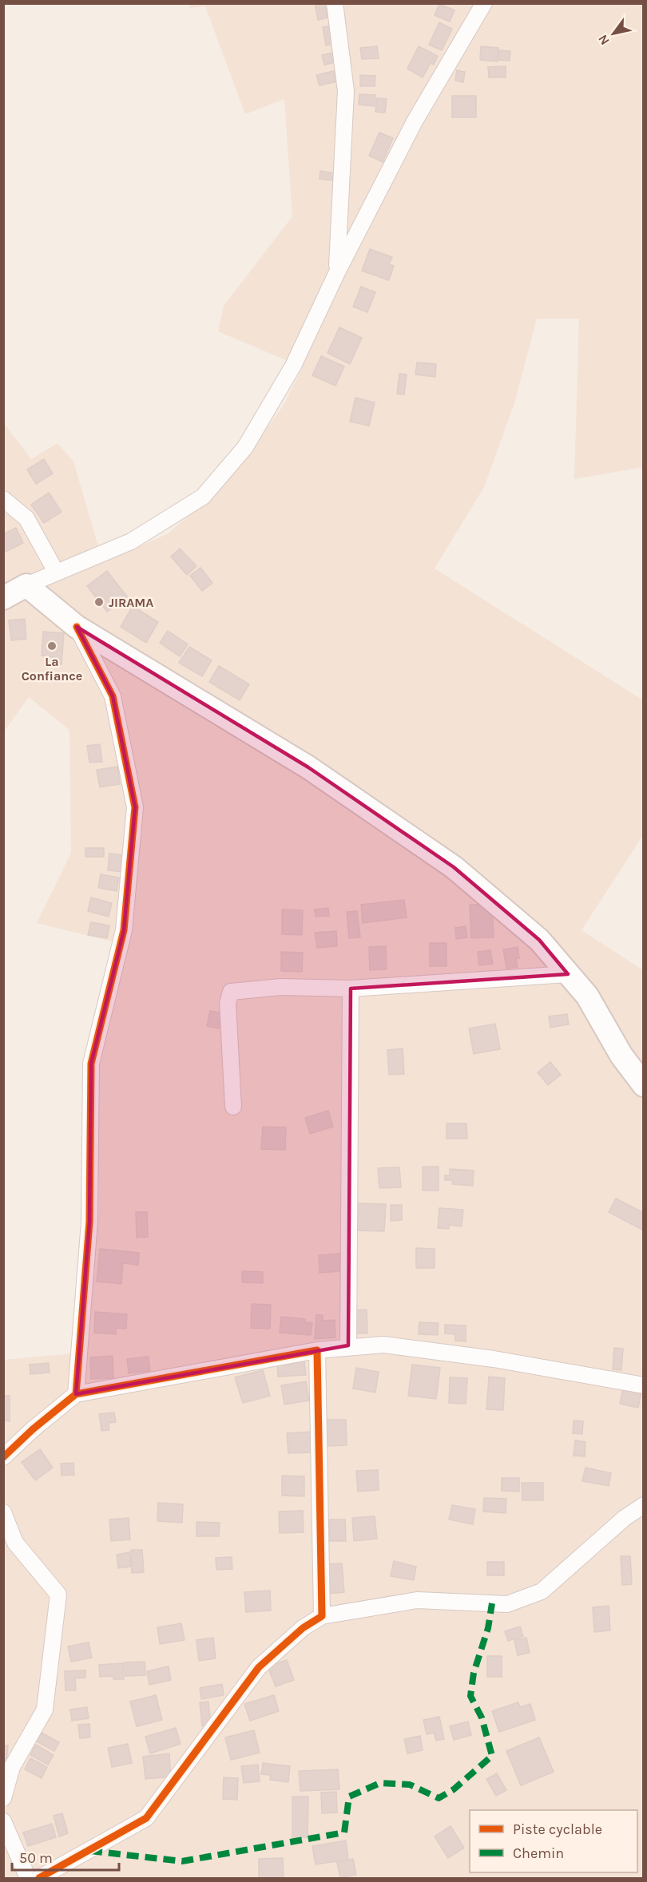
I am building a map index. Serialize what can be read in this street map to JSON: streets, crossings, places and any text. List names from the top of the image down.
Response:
{
  "places": ["JIRAMA", "La Confiance"],
  "legend": ["Piste cyclable", "Chemin"],
  "scale_bar": "50 m",
  "north": "bottom left"
}
